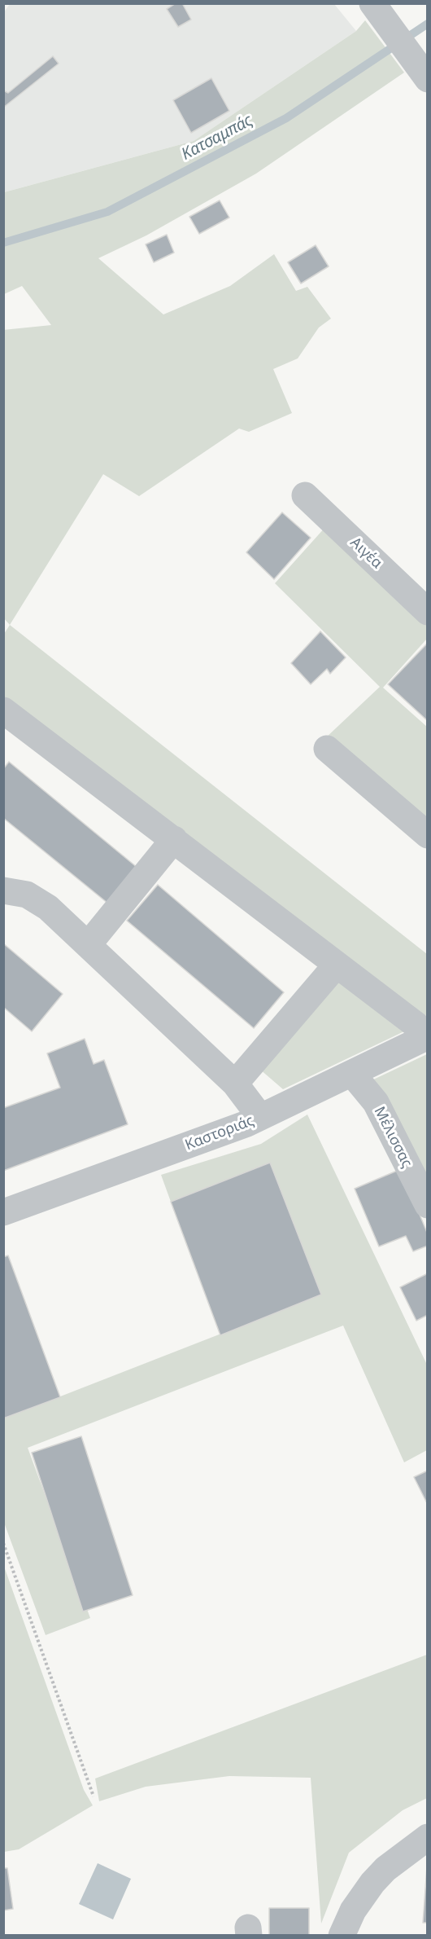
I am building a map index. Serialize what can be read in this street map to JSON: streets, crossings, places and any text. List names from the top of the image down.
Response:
{
  "streets": {
    "street": ["Αιγέα", "Καστοριάς", "Μέλισσας"]
  },
  "crossings": [
    ["Καστοριάς", "Μέλισσας"]
  ],
  "water": ["Κατσαμπάς"]
}
